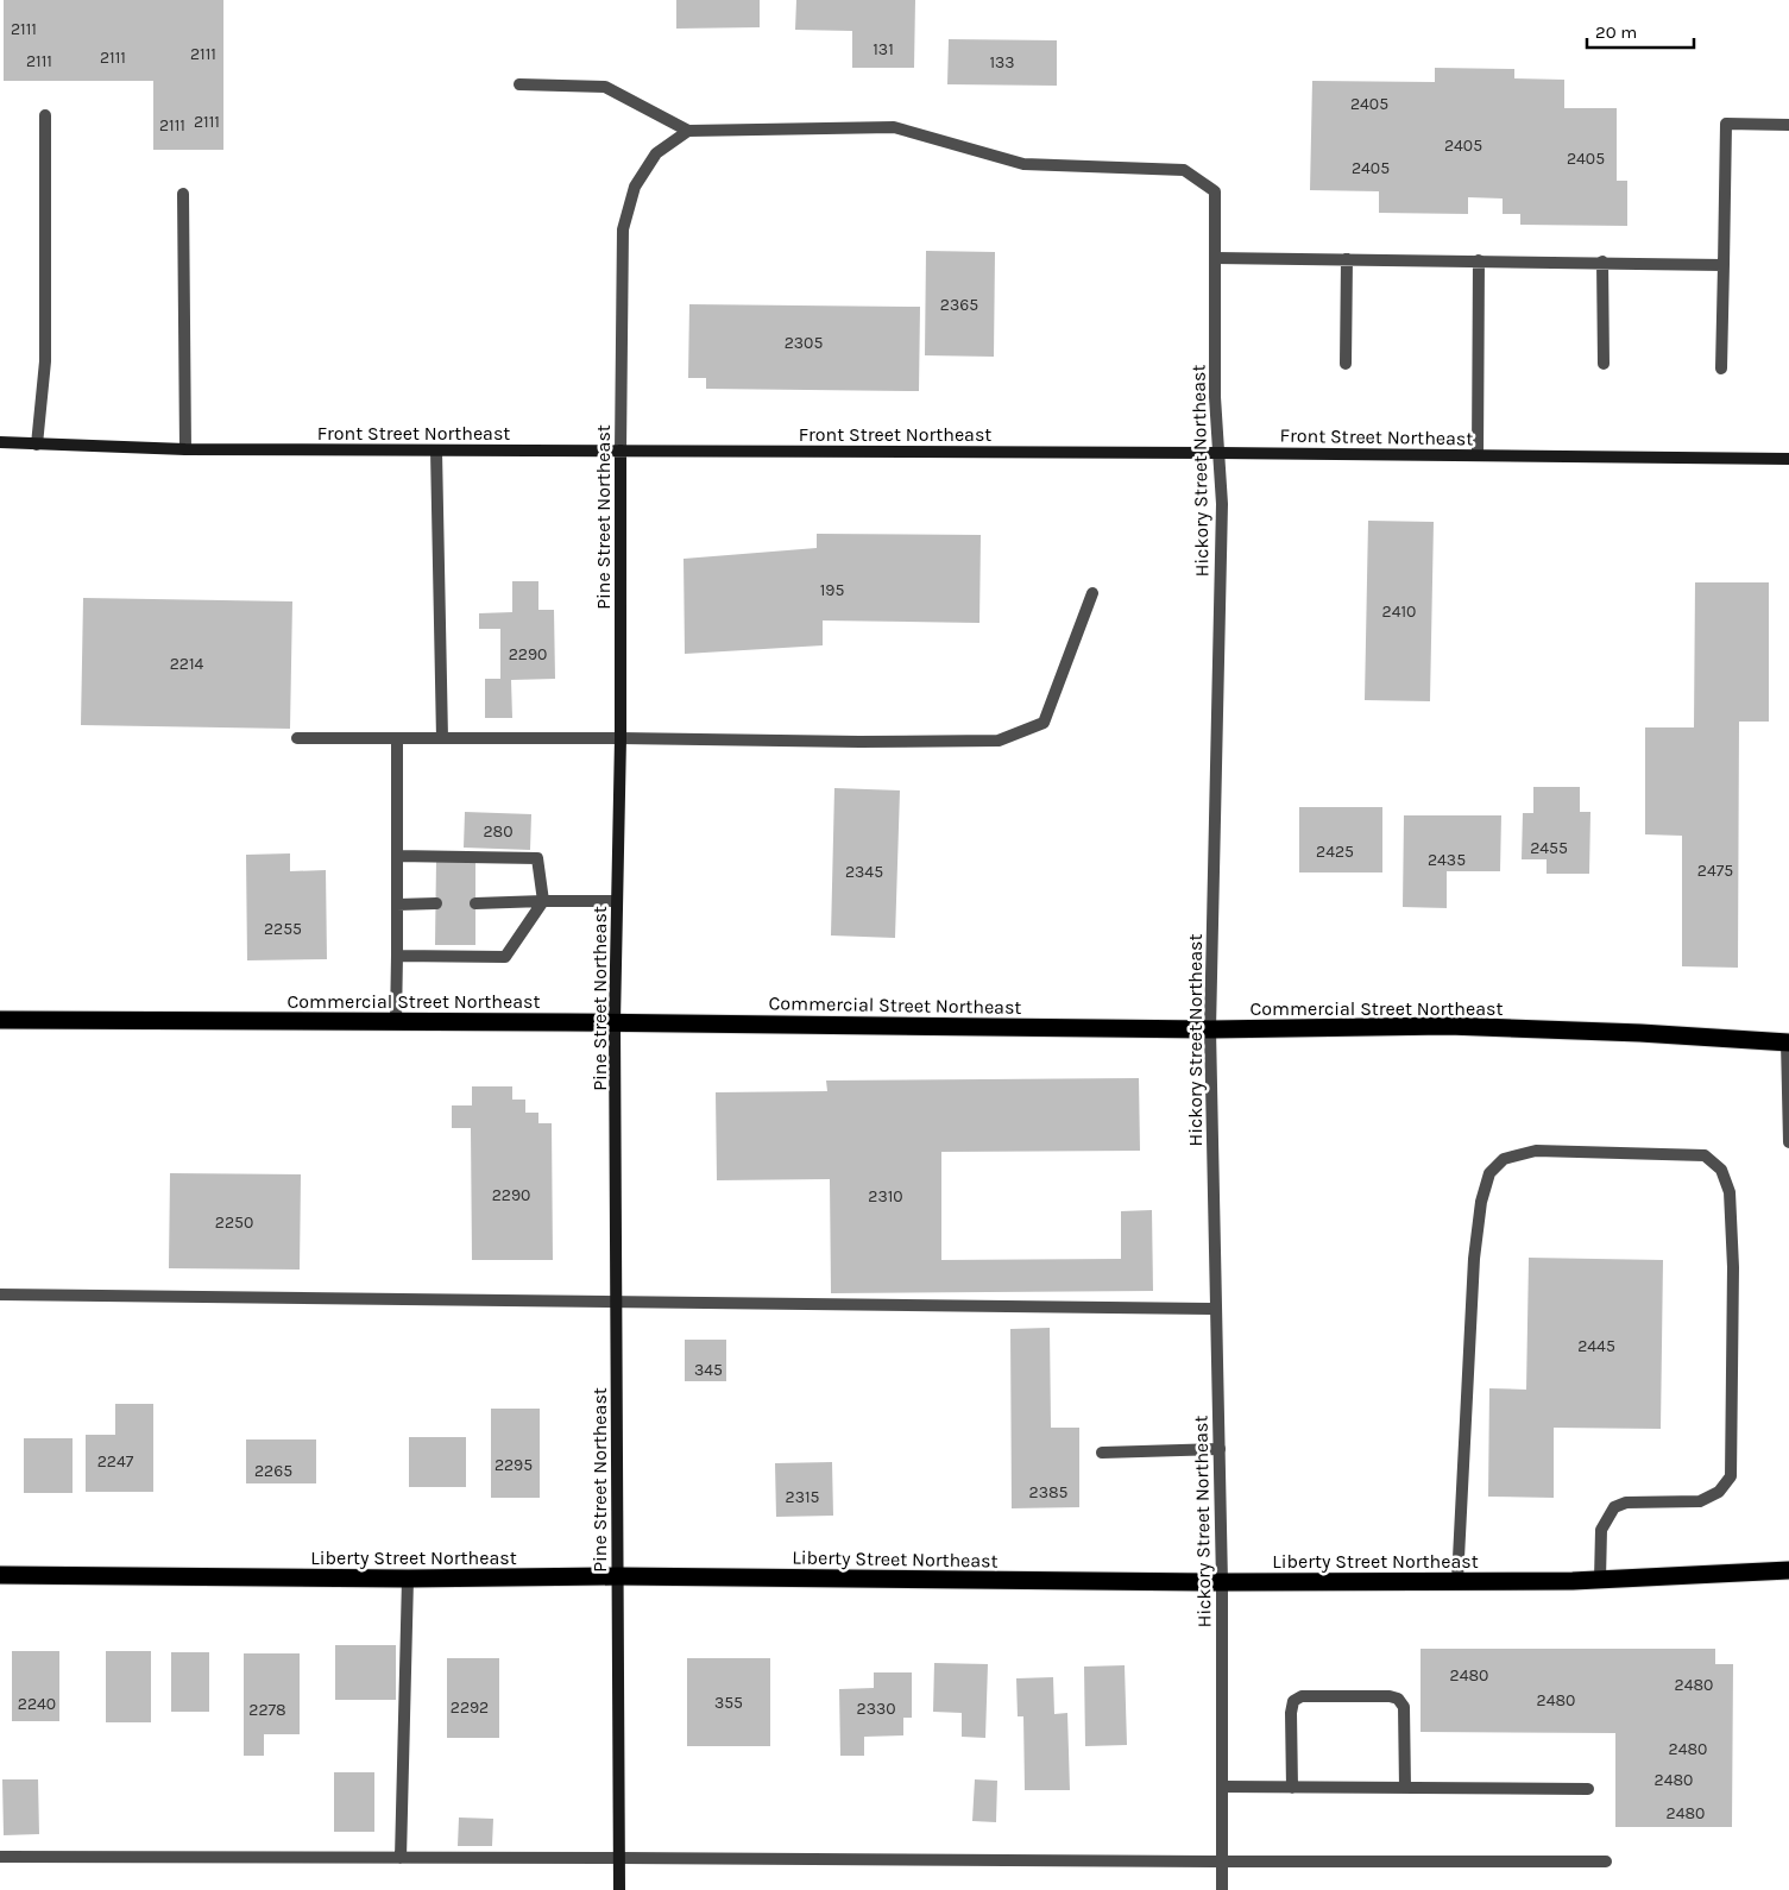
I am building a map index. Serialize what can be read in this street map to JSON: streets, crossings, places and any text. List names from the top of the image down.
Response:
{
  "streets": {
    "highway": ["Commercial Street Northeast", "Liberty Street Northeast"],
    "street": ["Front Street Northeast", "Hickory Street Northeast", "Pine Street Northeast"]
  },
  "crossings": [
    ["Front Street Northeast", "Hickory Street Northeast"],
    ["Front Street Northeast", "Pine Street Northeast"],
    ["Hickory Street Northeast", "Pine Street Northeast"],
    ["Hickory Street Northeast", "Commercial Street Northeast"],
    ["Hickory Street Northeast", "Liberty Street Northeast"],
    ["Pine Street Northeast", "Commercial Street Northeast"],
    ["Pine Street Northeast", "Liberty Street Northeast"]
  ],
  "house_numbers": [
    "2111",
    "131",
    "2111",
    "2111",
    "2111",
    "133",
    "2405",
    "2111",
    "2111",
    "2405",
    "2405",
    "2405",
    "2365",
    "2305",
    "195",
    "2410",
    "2290",
    "2214",
    "280",
    "2455",
    "2425",
    "2435",
    "2475",
    "2345",
    "2255",
    "2290",
    "2310",
    "2250",
    "2445",
    "345",
    "2247",
    "2295",
    "2265",
    "2385",
    "2315",
    "2480",
    "2480",
    "2480",
    "355",
    "2240",
    "2292",
    "2330",
    "2278",
    "2480",
    "2480",
    "2480"
  ],
  "scale_bar": "20 m"
}
